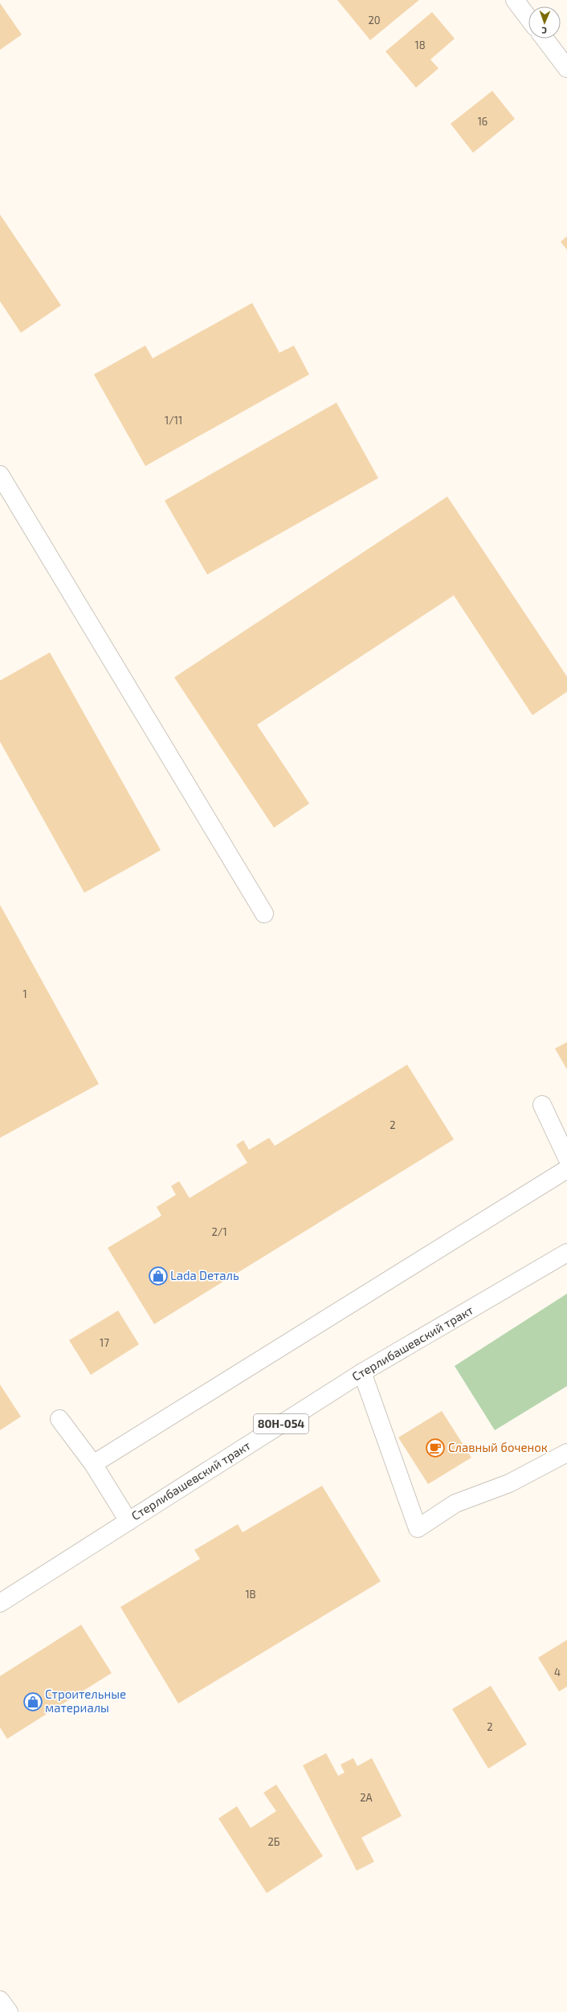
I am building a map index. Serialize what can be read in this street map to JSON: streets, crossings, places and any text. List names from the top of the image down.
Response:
{
  "streets": {
    "main road": ["Стерлибашевский тракт", "80Н-054"]
  },
  "places": {
    "shop": ["Lada Dеталь", "Строительные материалы"],
    "cafe": ["Славный боченок"]
  },
  "house_numbers": [
    "20",
    "18",
    "16",
    "1/11",
    "1",
    "2",
    "2/1",
    "17",
    "1В",
    "4",
    "2",
    "2А",
    "2Б"
  ],
  "north": "bottom"
}
